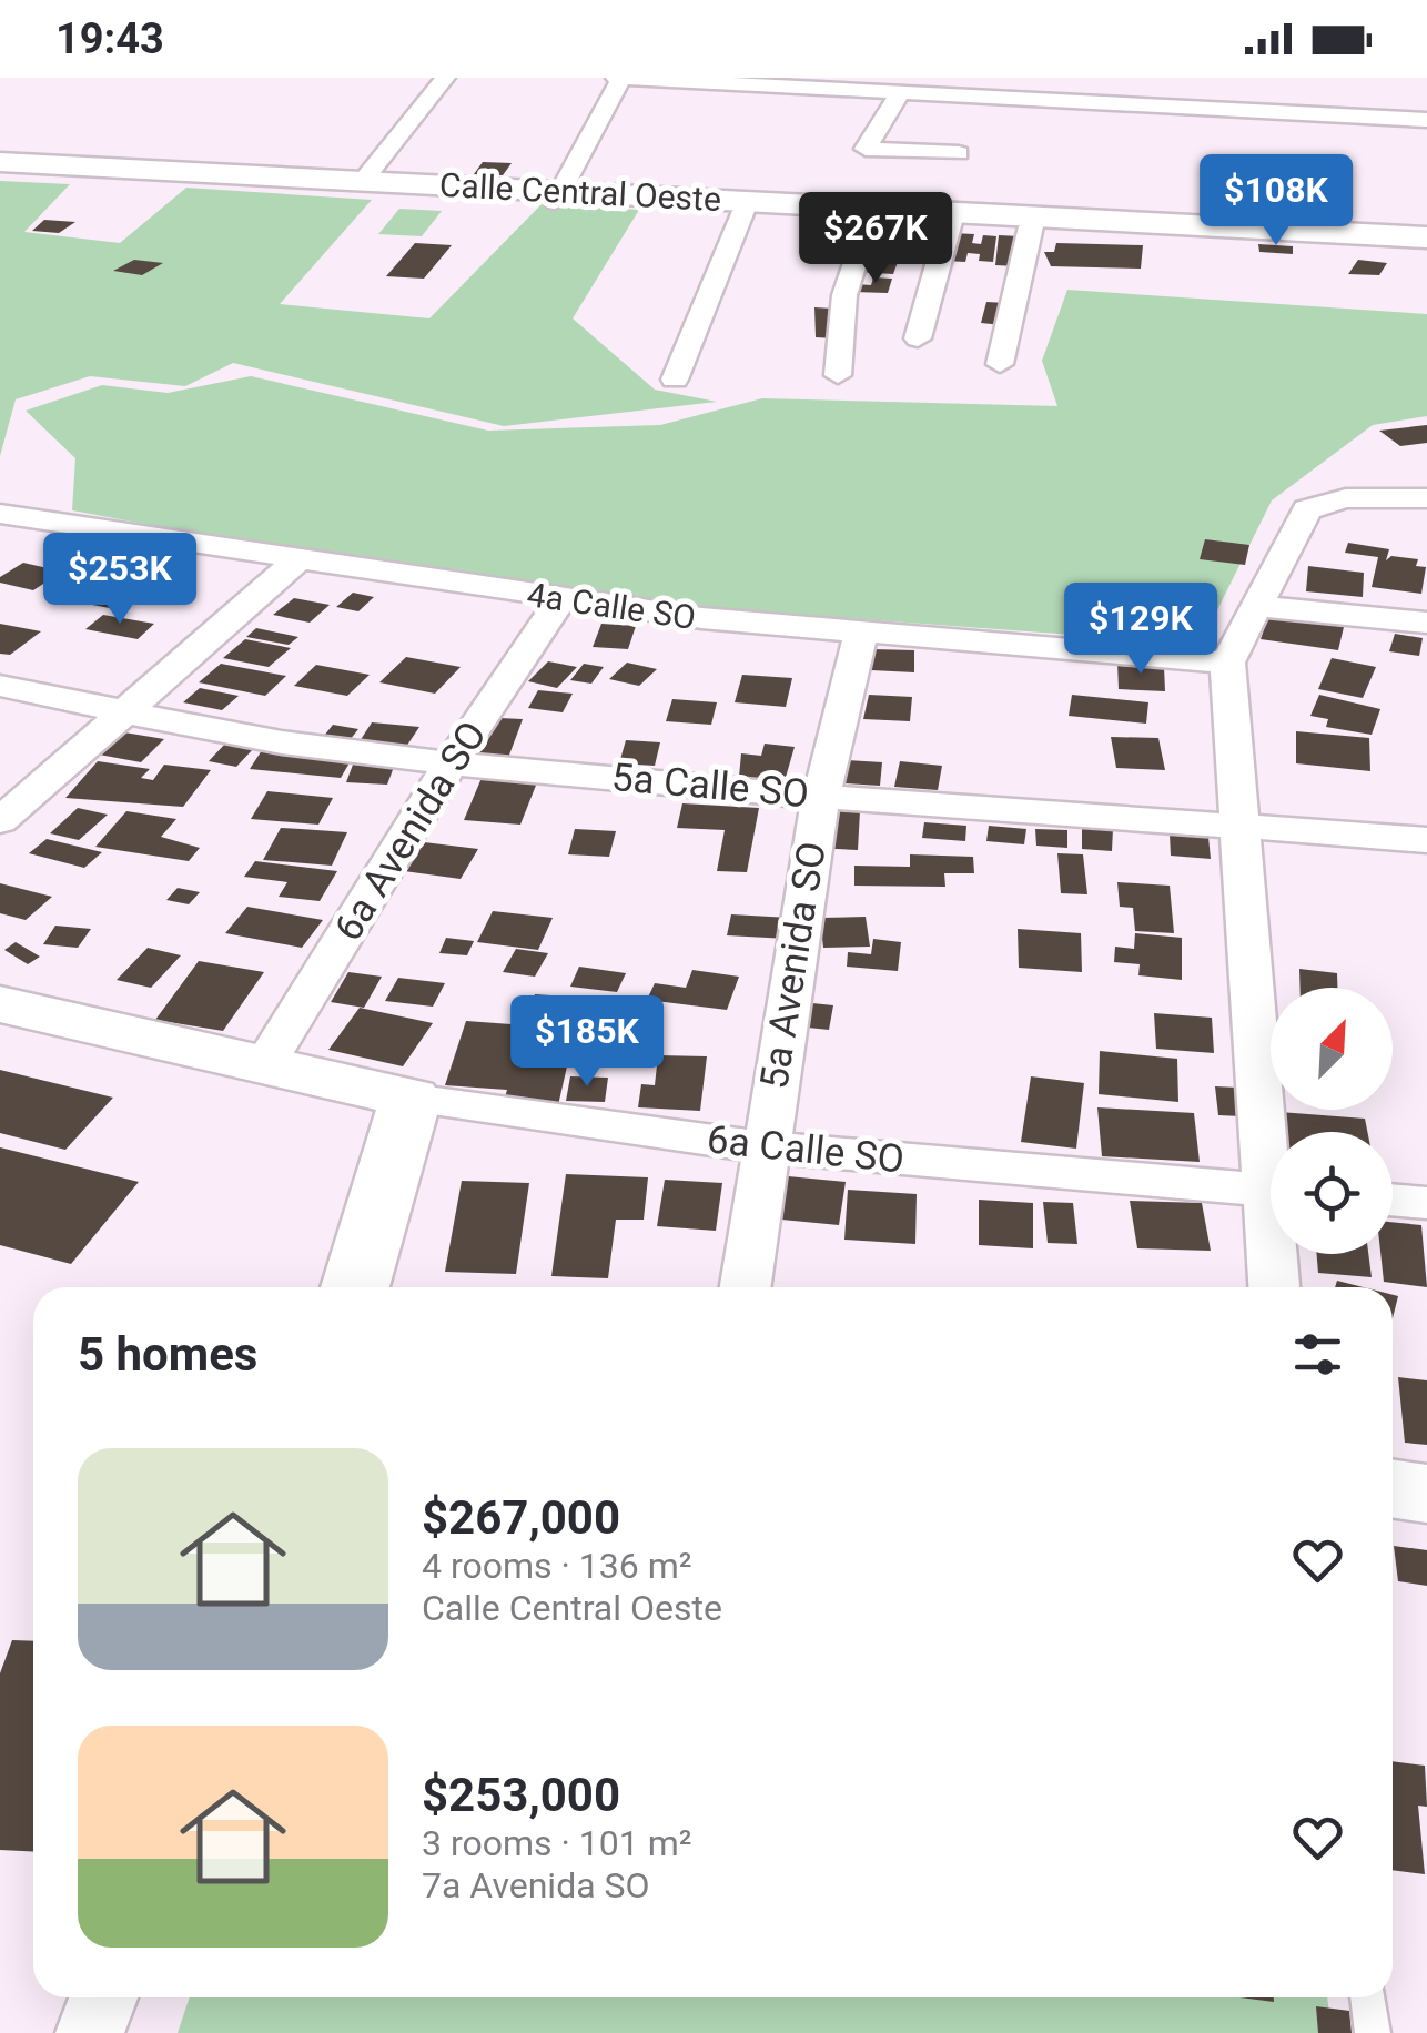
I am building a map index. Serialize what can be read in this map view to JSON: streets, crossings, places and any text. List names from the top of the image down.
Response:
{
  "streets": {
    "street": [
      "Calle Central Oeste",
      "4a Calle SO",
      "5a Calle SO",
      "6a Avenida SO",
      "5a Avenida SO",
      "6a Calle SO"
    ]
  },
  "crossings": [
    ["4a Calle SO", "6a Avenida SO"],
    ["4a Calle SO", "5a Avenida SO"],
    ["5a Calle SO", "6a Avenida SO"],
    ["5a Calle SO", "5a Avenida SO"],
    ["6a Avenida SO", "6a Calle SO"],
    ["5a Avenida SO", "6a Calle SO"]
  ],
  "north": "top right",
  "page": {
    "status": "19:43",
    "price": [
      "$108K",
      "$267K",
      "$253K",
      "$129K",
      "$185K"
    ],
    "heading": "5 homes",
    "list": [
      {
        "name": "$267,000",
        "note": "4 rooms · 136 m² · Calle Central Oeste"
      },
      {
        "name": "$253,000",
        "note": "3 rooms · 101 m² · 7a Avenida SO"
      }
    ]
  }
}
